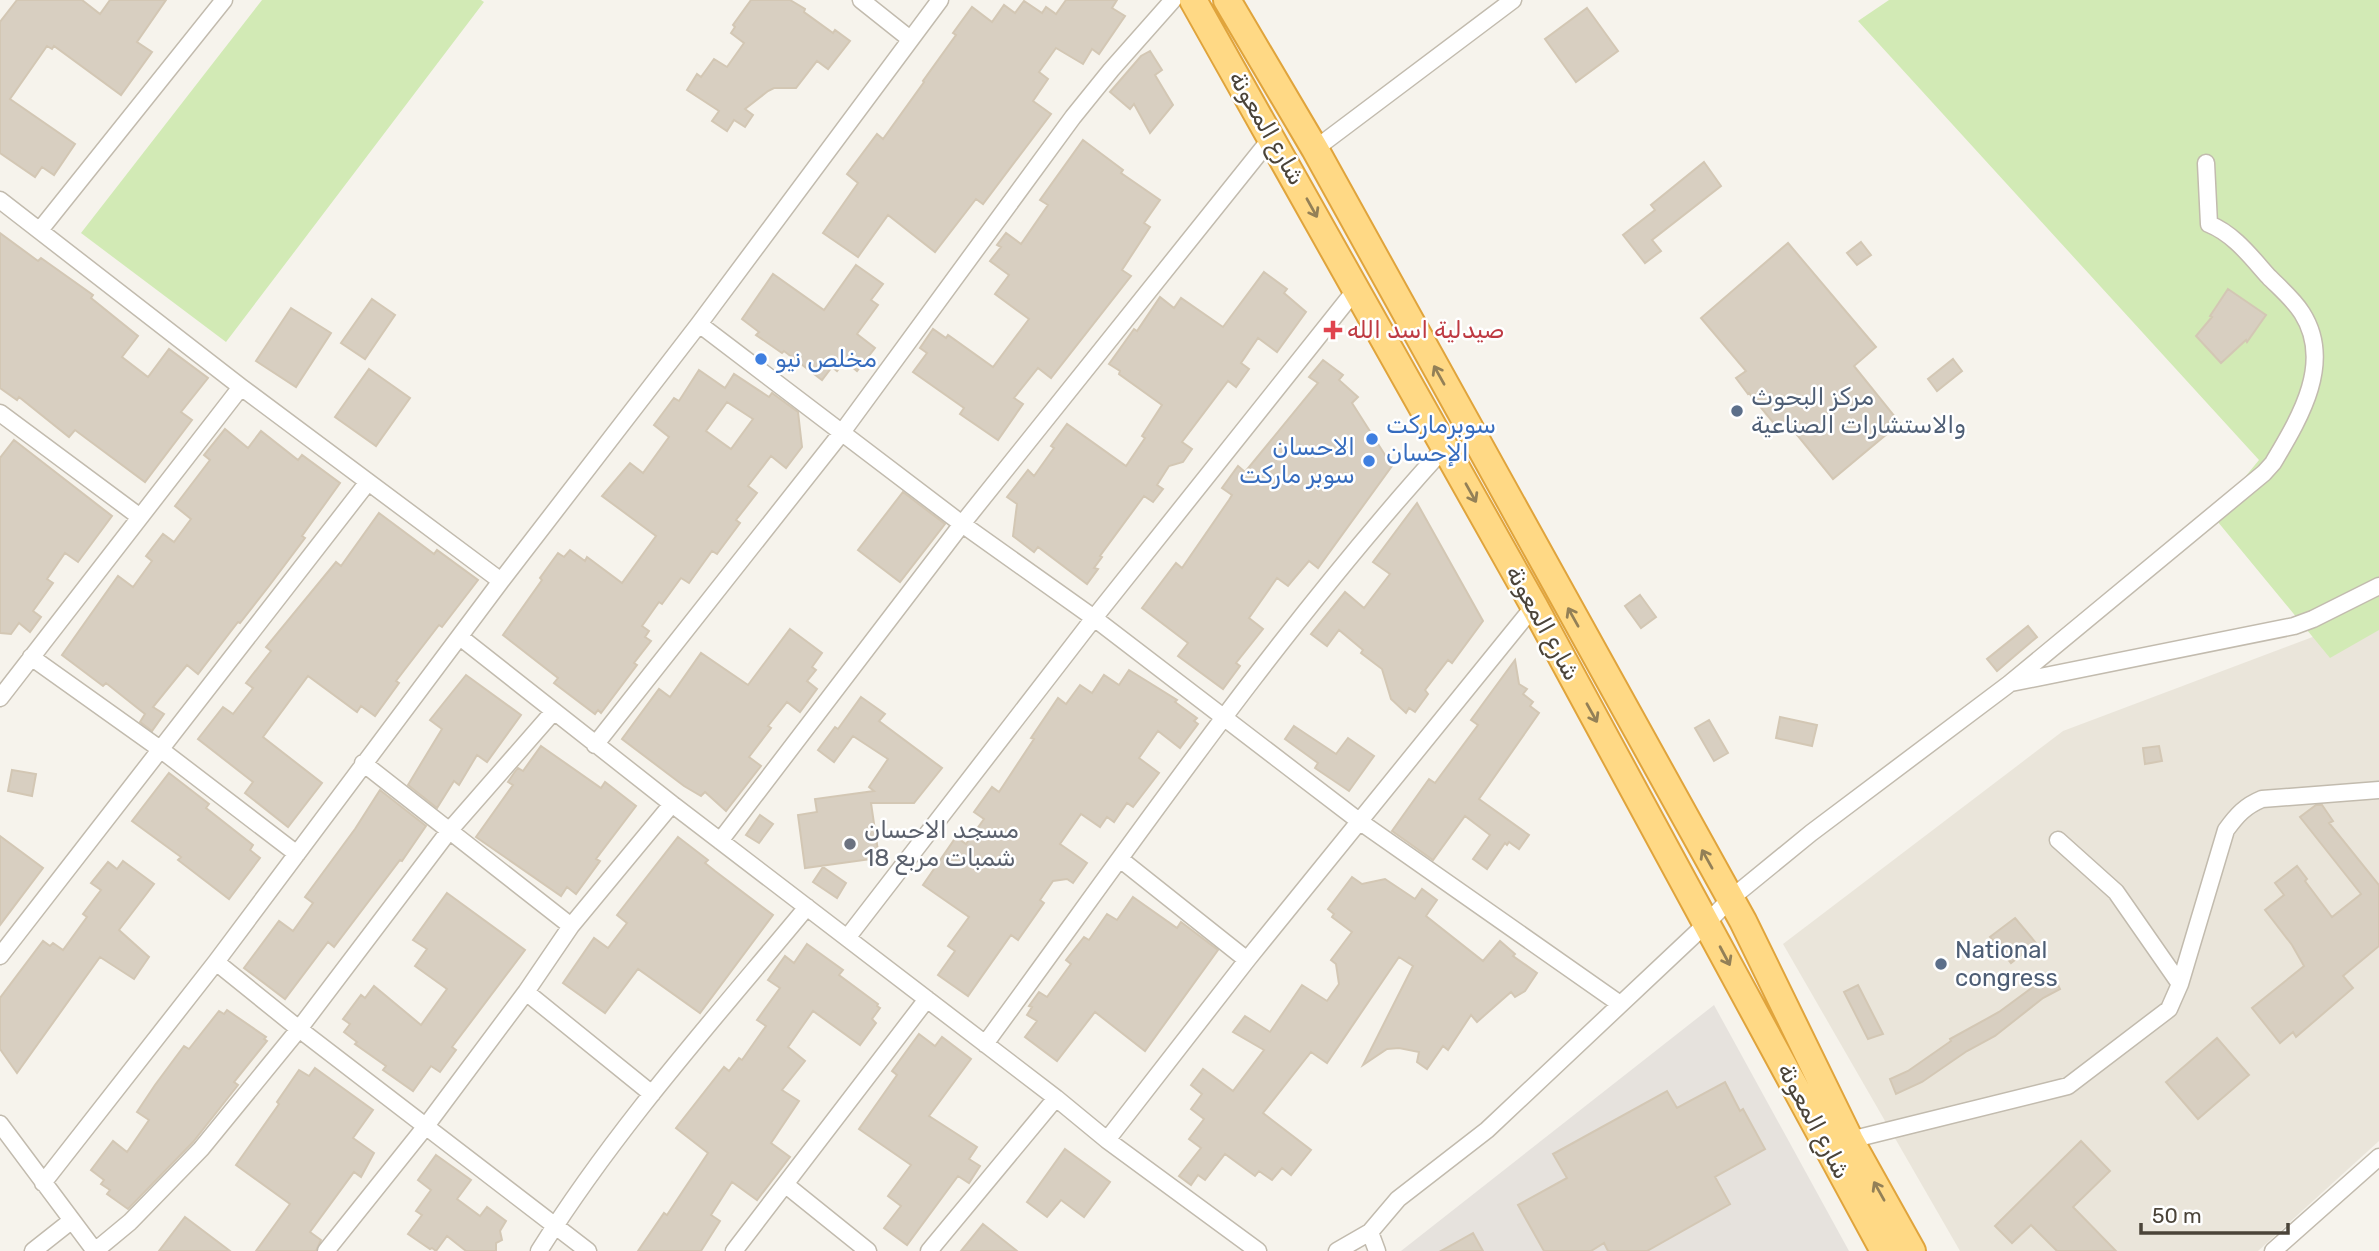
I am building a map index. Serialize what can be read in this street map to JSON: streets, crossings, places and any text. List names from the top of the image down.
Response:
{
  "streets": {
    "highway": ["شارع المعونة"]
  },
  "places": {
    "health": ["صيدلية اسد الله"],
    "other": [
      "مخلص نيو",
      "مركز البحوث والاستشارات الصناعية",
      "سوبرماركت الإحسان",
      "الاحسان سوبر ماركت",
      "مسجد الاحسان شمبات مربع 18",
      "National congress"
    ]
  },
  "scale_bar": "50 m"
}
